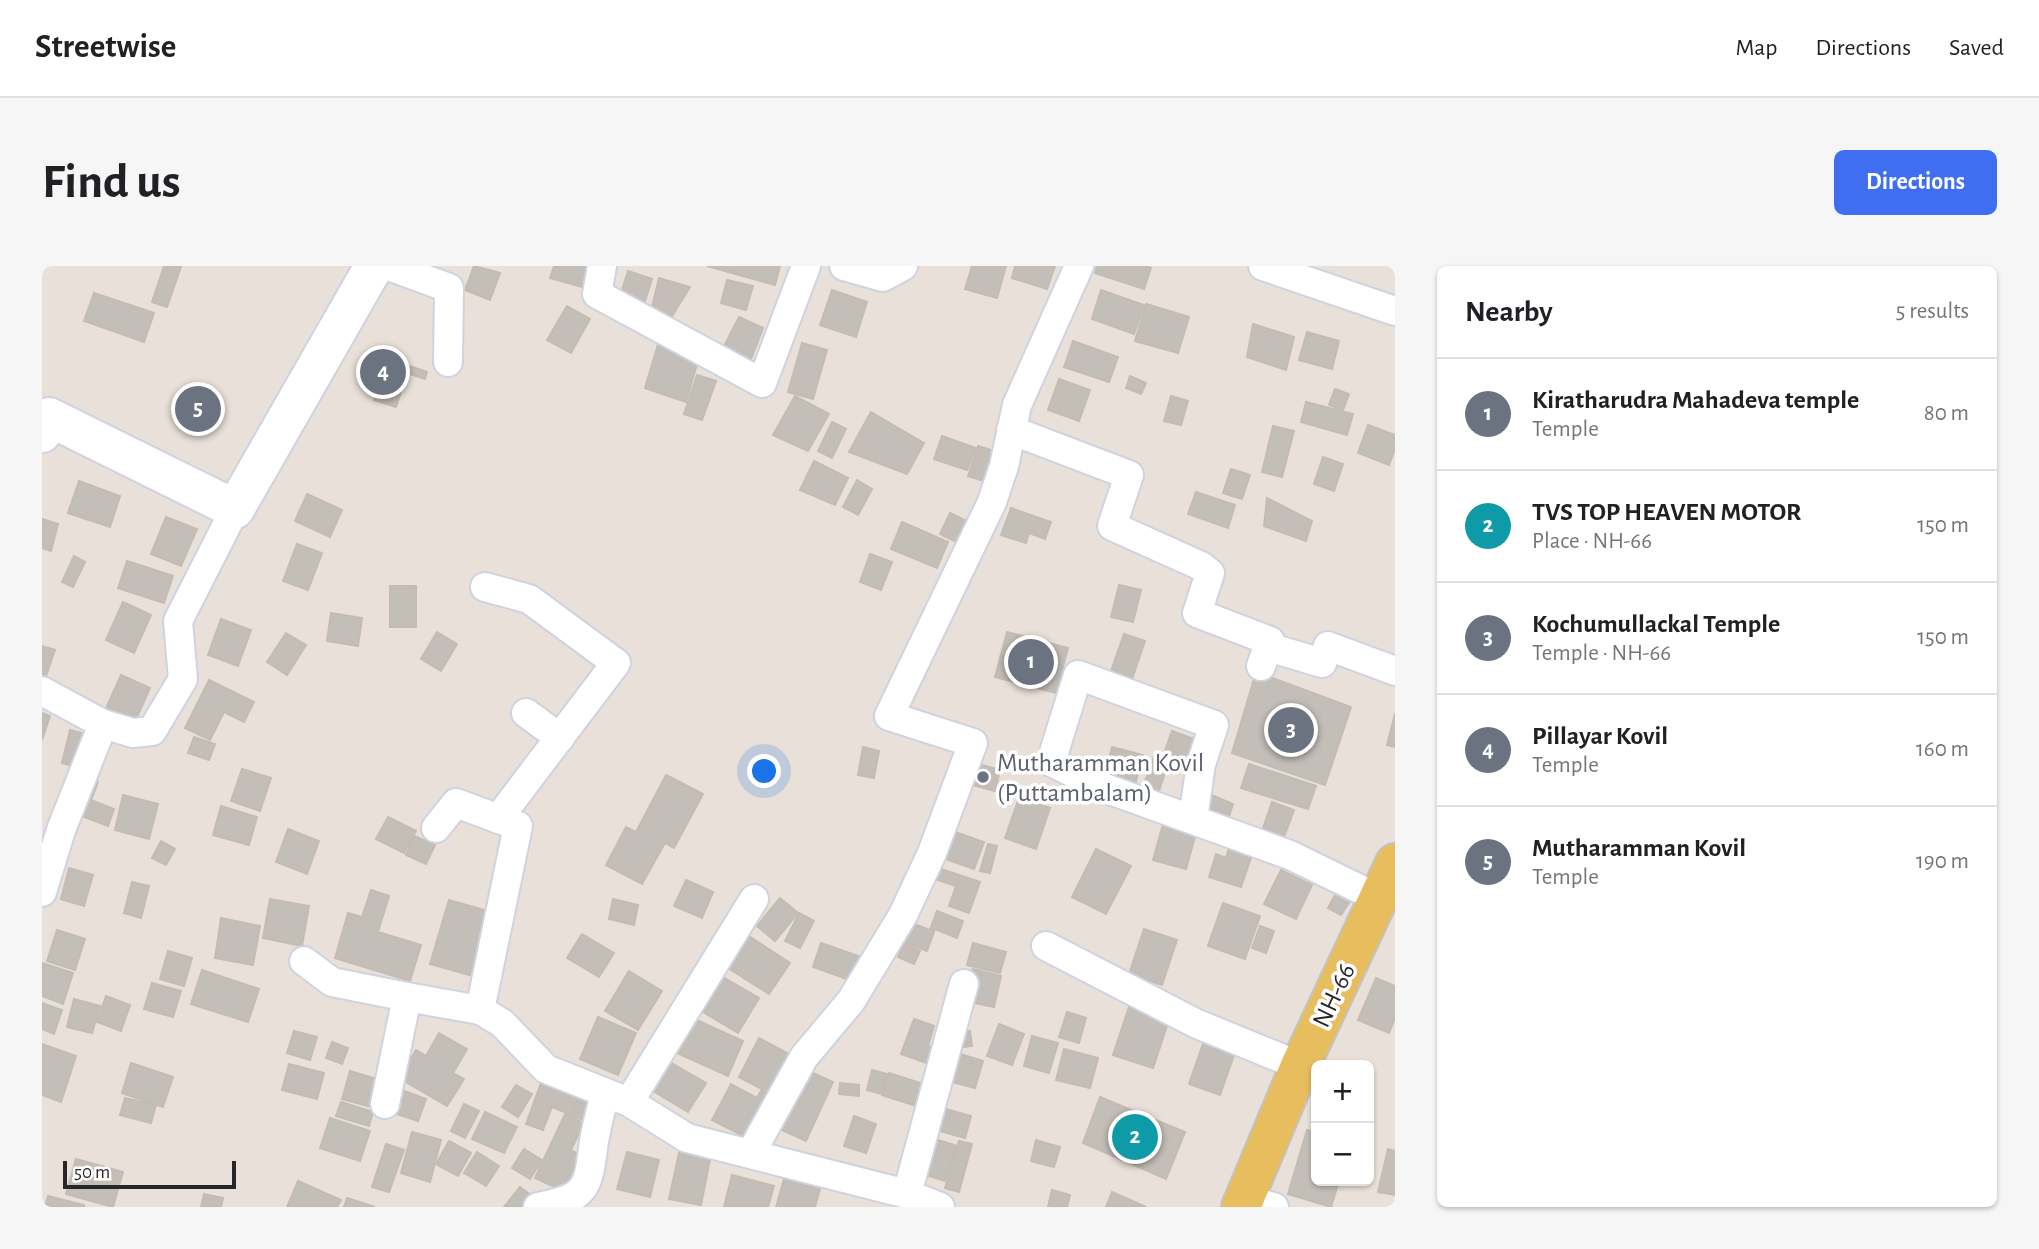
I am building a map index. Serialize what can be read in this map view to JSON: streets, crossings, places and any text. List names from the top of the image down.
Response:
{
  "streets": {
    "main road": ["NH-66"]
  },
  "places": ["Mutharamman Kovil (Puttambalam)"],
  "scale_bar": "50 m",
  "page": {
    "header": "Streetwise",
    "nav": ["Map", "Directions", "Saved"],
    "buttons": "Directions",
    "title": "Find us",
    "heading": ["Nearby", "5 results"],
    "pins": [
      "4",
      "5",
      "1",
      "3",
      "2"
    ],
    "list": [
      {
        "mark": "1",
        "name": "Kiratharudra Mahadeva temple",
        "note": "Temple",
        "value": "80 m"
      },
      {
        "mark": "2",
        "name": "TVS TOP HEAVEN MOTOR",
        "note": "Place · NH-66",
        "value": "150 m"
      },
      {
        "mark": "3",
        "name": "Kochumullackal Temple",
        "note": "Temple · NH-66",
        "value": "150 m"
      },
      {
        "mark": "4",
        "name": "Pillayar Kovil",
        "note": "Temple",
        "value": "160 m"
      },
      {
        "mark": "5",
        "name": "Mutharamman Kovil",
        "note": "Temple",
        "value": "190 m"
      }
    ],
    "map_buttons": ["+", "−"],
    "scale": "50 m"
  }
}
